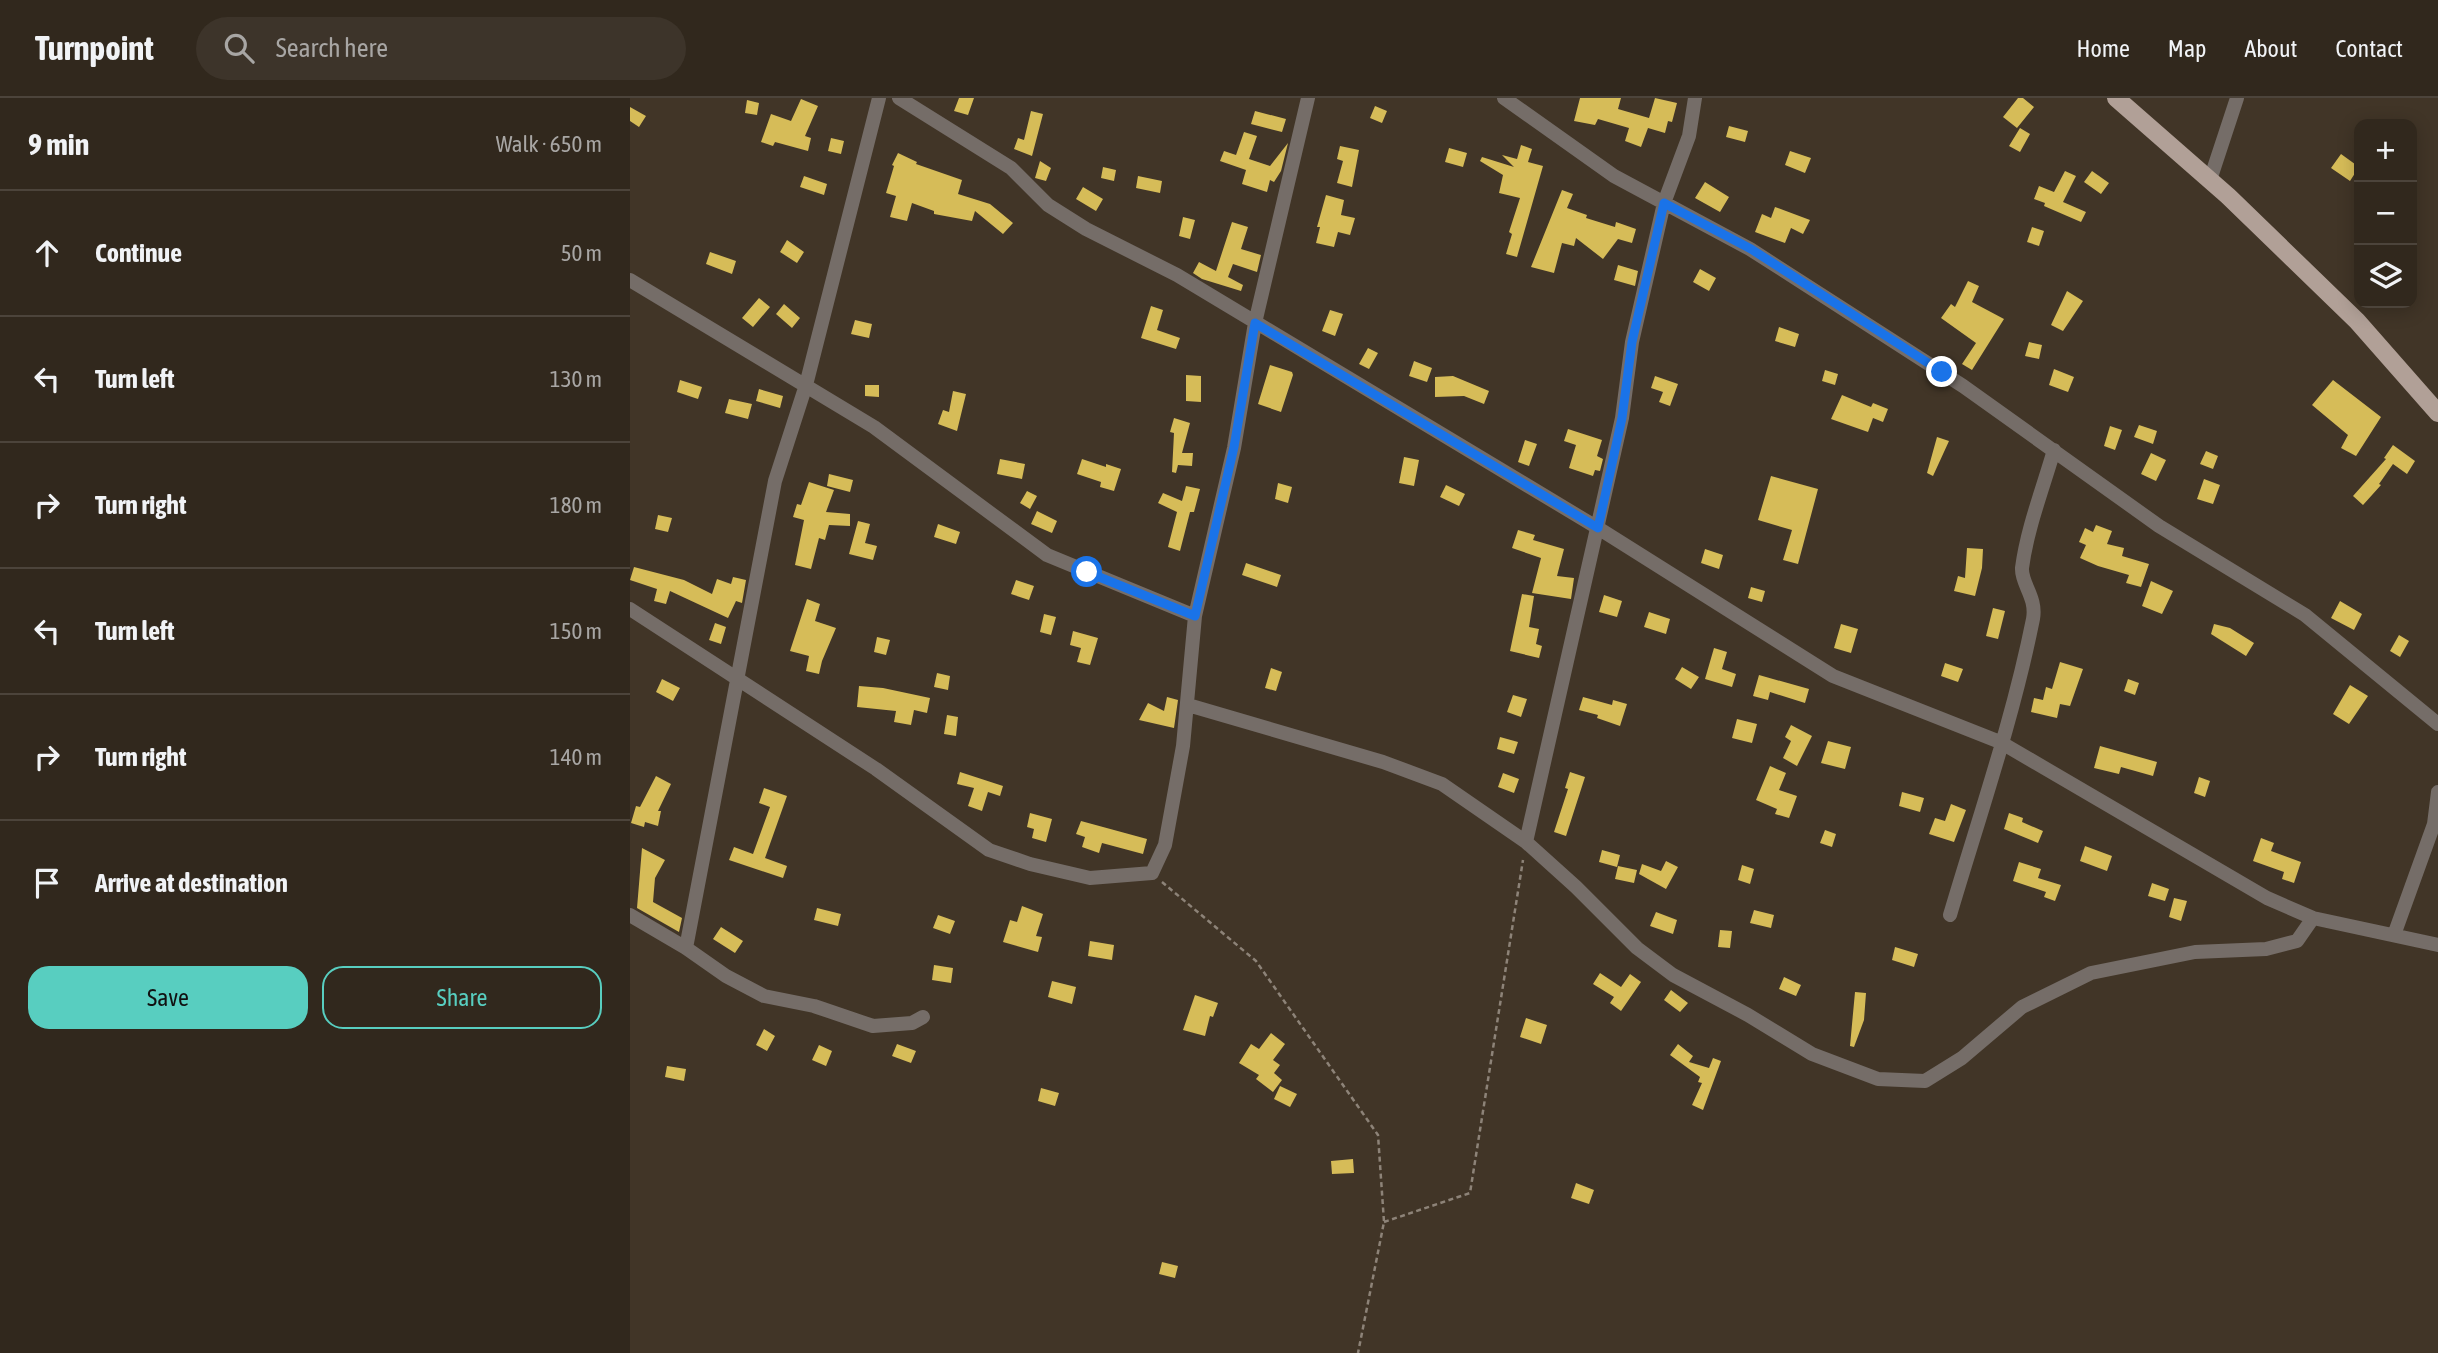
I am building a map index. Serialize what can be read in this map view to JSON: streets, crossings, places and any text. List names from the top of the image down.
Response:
{
  "page": {
    "header": "Turnpoint",
    "search": "Search here",
    "nav": [
      "Home",
      "Map",
      "About",
      "Contact"
    ],
    "heading": ["9 min", "Walk · 650 m"],
    "map_buttons": ["+", "−"],
    "list": [
      ["Continue", "50 m"],
      ["Turn left", "130 m"],
      ["Turn right", "180 m"],
      ["Turn left", "150 m"],
      ["Turn right", "140 m"],
      "Arrive at destination"
    ],
    "buttons": ["Save", "Share"]
  }
}
